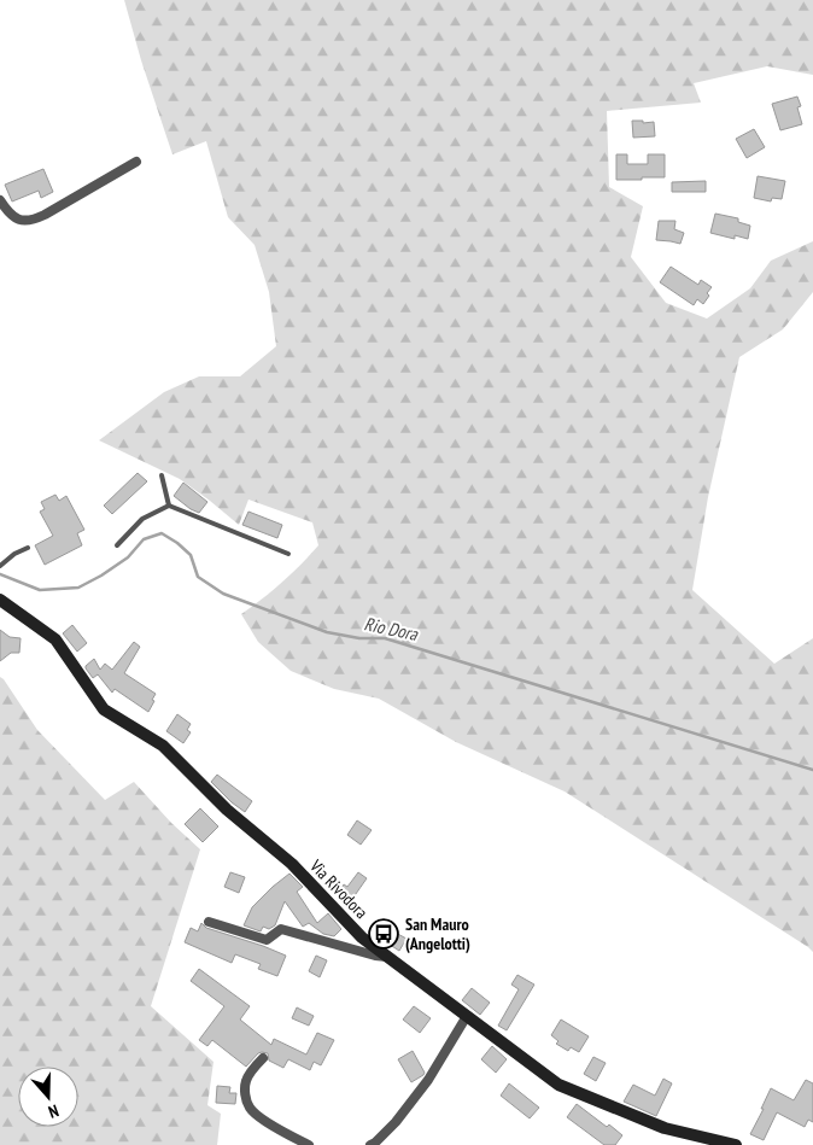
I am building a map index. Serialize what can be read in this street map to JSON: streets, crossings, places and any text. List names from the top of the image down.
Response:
{
  "streets": {
    "street": ["Via Rivodora"]
  },
  "water": ["Rio Dora"],
  "places": {
    "bus stop": ["San Mauro (Angelotti)"]
  },
  "north": "bottom"
}
